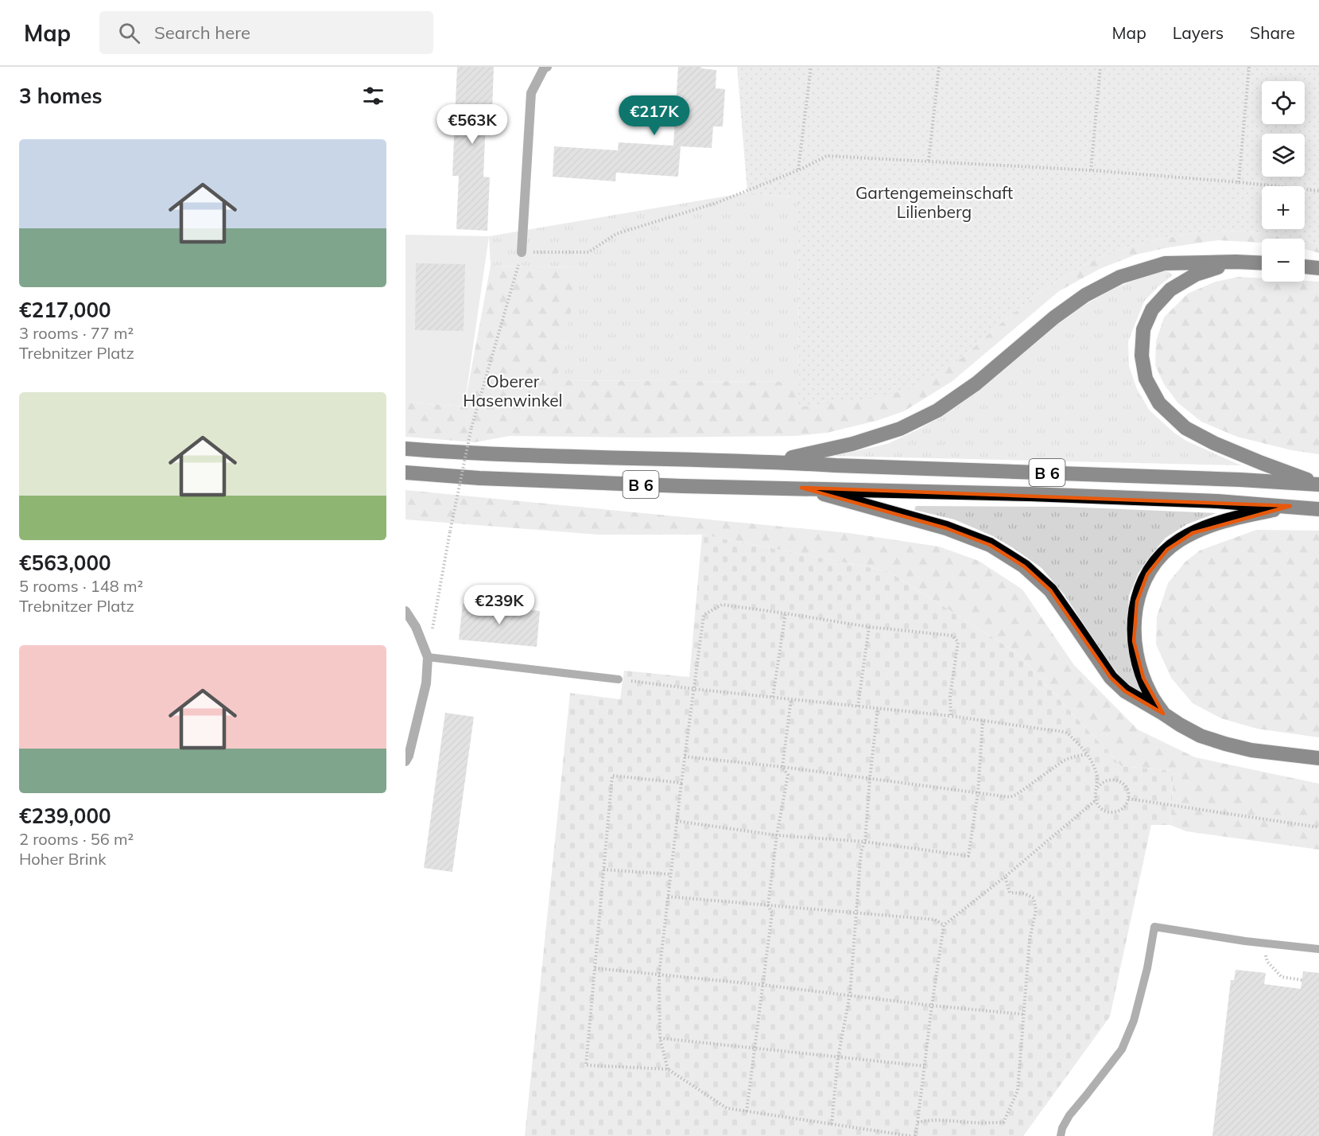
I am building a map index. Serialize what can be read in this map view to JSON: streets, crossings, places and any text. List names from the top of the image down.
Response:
{
  "streets": {
    "highway": ["B 6"]
  },
  "parks": ["Gartengemeinschaft Lilienberg", "Oberer Hasenwinkel"],
  "page": {
    "header": "Map",
    "search": "Search here",
    "nav": ["Map", "Layers", "Share"],
    "heading": "3 homes",
    "map_buttons": ["+", "−"],
    "price": ["€217K", "€563K", "€239K"],
    "list": [
      {
        "name": "€217,000",
        "note": "3 rooms · 77 m² · Trebnitzer Platz"
      },
      {
        "name": "€563,000",
        "note": "5 rooms · 148 m² · Trebnitzer Platz"
      },
      {
        "name": "€239,000",
        "note": "2 rooms · 56 m² · Hoher Brink"
      }
    ]
  }
}
